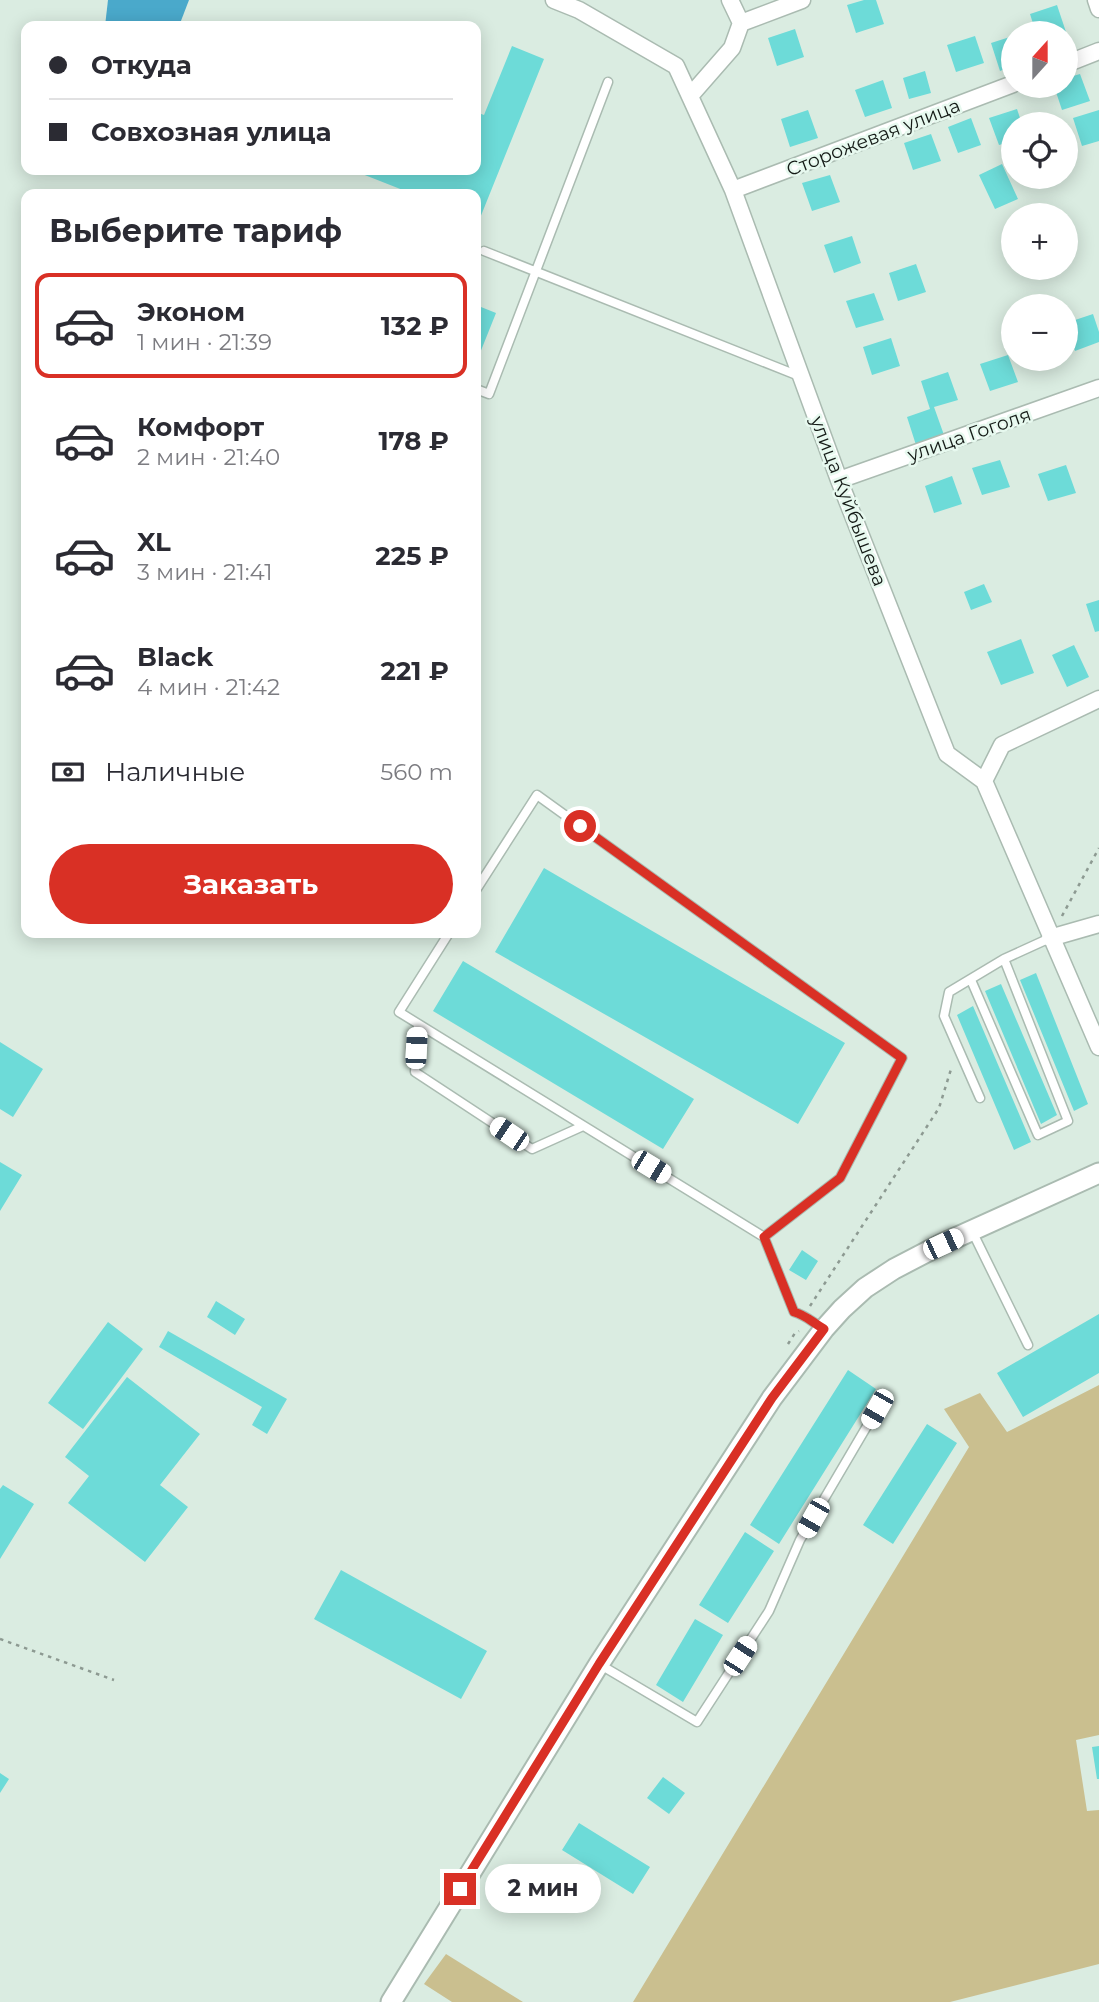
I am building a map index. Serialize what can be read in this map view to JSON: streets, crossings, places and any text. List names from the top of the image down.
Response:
{
  "streets": {
    "street": ["Сторожевая улица", "улица Гоголя", "улица Куйбышева"]
  },
  "crossings": [
    ["Сторожевая улица", "улица Куйбышева"],
    ["улица Гоголя", "улица Куйбышева"]
  ],
  "north": "top",
  "page": {
    "map_buttons": ["+", "−"],
    "banner": ["Откуда", "Совхозная улица"],
    "heading": "Выберите тариф",
    "list": [
      {
        "name": "Эконом",
        "note": "1 мин · 21:39",
        "value": "132 ₽"
      },
      {
        "name": "Комфорт",
        "note": "2 мин · 21:40",
        "value": "178 ₽"
      },
      {
        "name": "XL",
        "note": "3 мин · 21:41",
        "value": "225 ₽"
      },
      {
        "name": "Black",
        "note": "4 мин · 21:42",
        "value": "221 ₽"
      }
    ],
    "pay": ["Наличные", "560 m"],
    "buttons": "Заказать",
    "bubble": "2 мин"
  }
}
